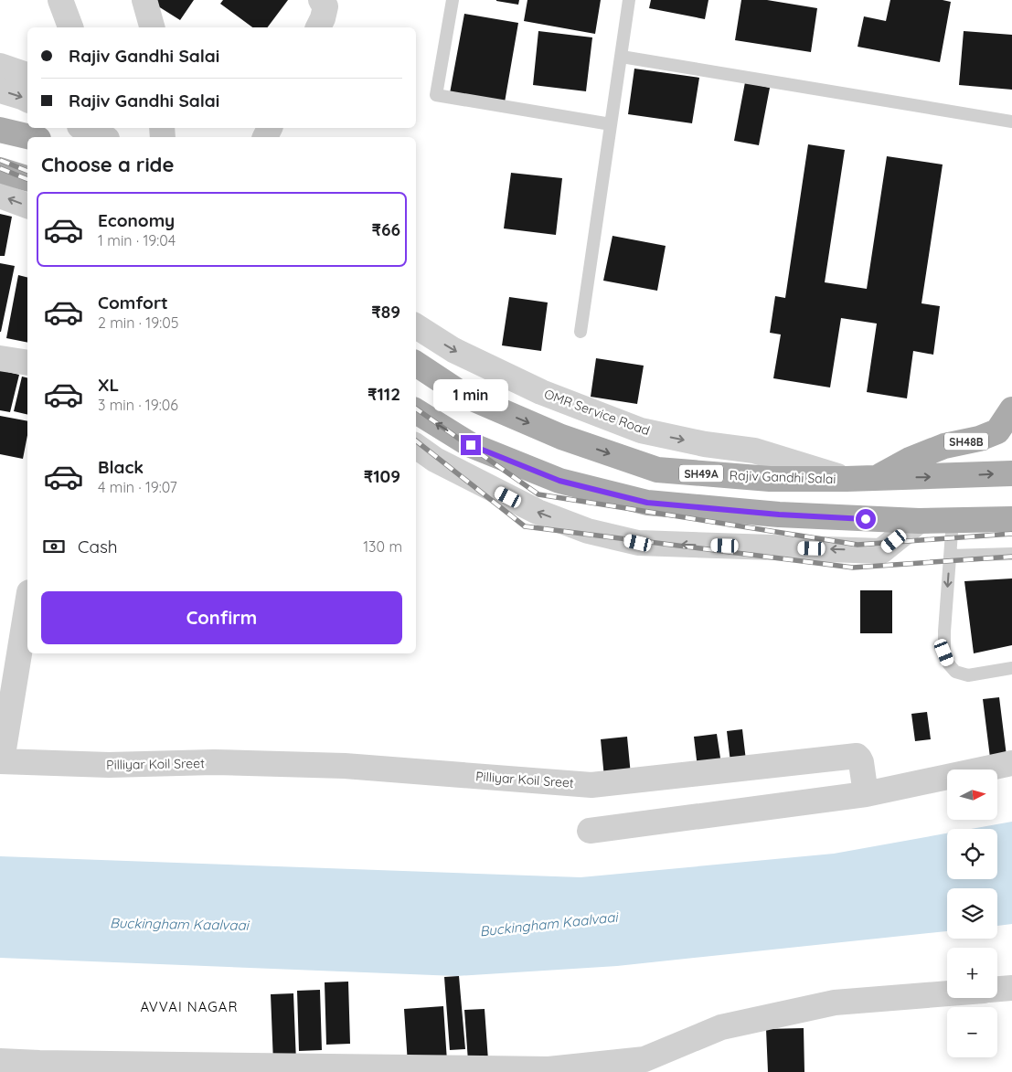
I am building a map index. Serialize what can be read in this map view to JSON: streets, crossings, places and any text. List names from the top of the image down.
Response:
{
  "streets": {
    "main road": ["SH48B", "SH49A", "Rajiv Gandhi Salai"],
    "street": ["OMR Service Road", "Pilliyar Koil Sreet"]
  },
  "crossings": [
    ["OMR Service Road", "Rajiv Gandhi Salai"],
    ["SH48B", "Rajiv Gandhi Salai"]
  ],
  "districts": ["AVVAI NAGAR"],
  "water": ["Buckingham Kaalvaai"],
  "north": "right",
  "page": {
    "banner": ["Rajiv Gandhi Salai", "Rajiv Gandhi Salai"],
    "heading": "Choose a ride",
    "list": [
      {
        "name": "Economy",
        "note": "1 min · 19:04",
        "value": "₹66"
      },
      {
        "name": "Comfort",
        "note": "2 min · 19:05",
        "value": "₹89"
      },
      {
        "name": "XL",
        "note": "3 min · 19:06",
        "value": "₹112"
      },
      {
        "name": "Black",
        "note": "4 min · 19:07",
        "value": "₹109"
      }
    ],
    "bubble": "1 min",
    "pay": ["Cash", "130 m"],
    "buttons": "Confirm",
    "map_buttons": ["+", "−"]
  }
}
